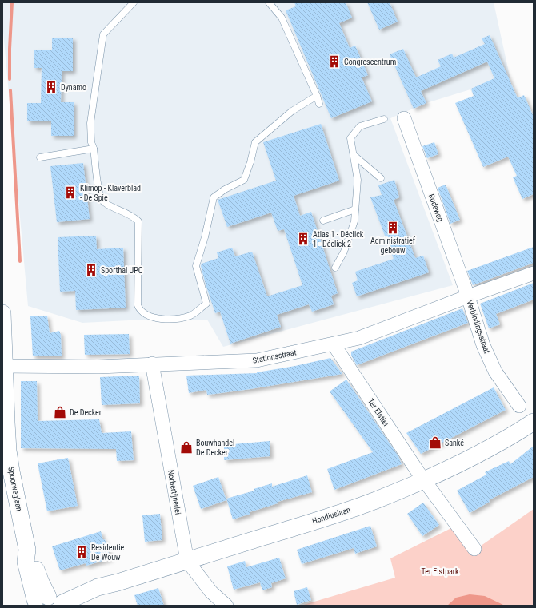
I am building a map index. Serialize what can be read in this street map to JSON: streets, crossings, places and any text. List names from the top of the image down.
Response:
{
  "streets": {
    "street": [
      "Rodeweg",
      "Verbindingsstraat",
      "Stationsstraat",
      "Ter Elstlei",
      "Spoorweglaan",
      "Norbertijnerlei",
      "Hondiuslaan"
    ]
  },
  "crossings": [
    ["Rodeweg", "Verbindingsstraat"],
    ["Rodeweg", "Stationsstraat"],
    ["Verbindingsstraat", "Stationsstraat"],
    ["Stationsstraat", "Ter Elstlei"],
    ["Stationsstraat", "Spoorweglaan"],
    ["Stationsstraat", "Norbertijnerlei"],
    ["Ter Elstlei", "Hondiuslaan"],
    ["Spoorweglaan", "Hondiuslaan"],
    ["Norbertijnerlei", "Hondiuslaan"]
  ],
  "parks": ["Ter Elstpark"],
  "places": {
    "building": [
      "Congrescentrum",
      "Dynamo",
      "Klimop - Klaverblad - De Spie",
      "Administratief gebouw",
      "Atlas 1 - Déclick 1 - Déclick 2",
      "Sporthal UPC",
      "Residentie De Wouw"
    ],
    "shop": ["De Decker", "Sanké", "Bouwhandel De Decker"]
  }
}
